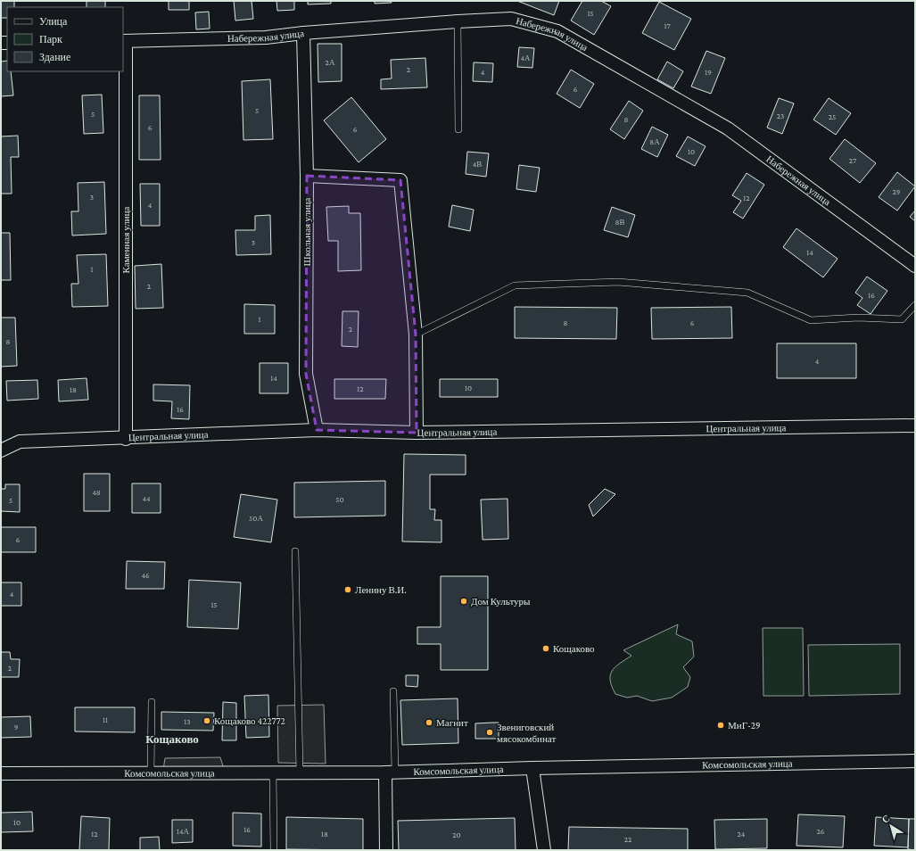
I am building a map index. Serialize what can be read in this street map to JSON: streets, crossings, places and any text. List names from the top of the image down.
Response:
{
  "streets": {
    "street": [
      "Набережная улица",
      "Школьная улица",
      "Каменная улица",
      "Центральная улица",
      "Комсомольская улица"
    ]
  },
  "crossings": [
    ["Набережная улица", "Школьная улица"],
    ["Набережная улица", "Каменная улица"],
    ["Школьная улица", "Центральная улица"],
    ["Каменная улица", "Центральная улица"]
  ],
  "districts": ["Кощаково"],
  "places": [
    "Ленину В.И.",
    "Дом Культуры",
    "Кощаково",
    "Кощаково 422772",
    "Магнит",
    "МиГ-29",
    "Звениговский мясокомбинат"
  ],
  "house_numbers": [
    "15",
    "17",
    "4А",
    "2А",
    "2",
    "4",
    "19",
    "6",
    "5",
    "5",
    "23",
    "25",
    "8",
    "6",
    "6",
    "8А",
    "10",
    "27",
    "4В",
    "29",
    "3",
    "12",
    "4",
    "8В",
    "3",
    "14",
    "1",
    "2",
    "16",
    "1",
    "8",
    "6",
    "2",
    "8",
    "4",
    "14",
    "10",
    "12",
    "18",
    "16",
    "48",
    "44",
    "50",
    "5",
    "50А",
    "6",
    "46",
    "4",
    "15",
    "2",
    "11",
    "13",
    "9",
    "10",
    "16",
    "14А",
    "26",
    "12",
    "18",
    "24",
    "20",
    "22"
  ],
  "legend": ["Улица", "Парк", "Здание"],
  "north": "top left"
}
